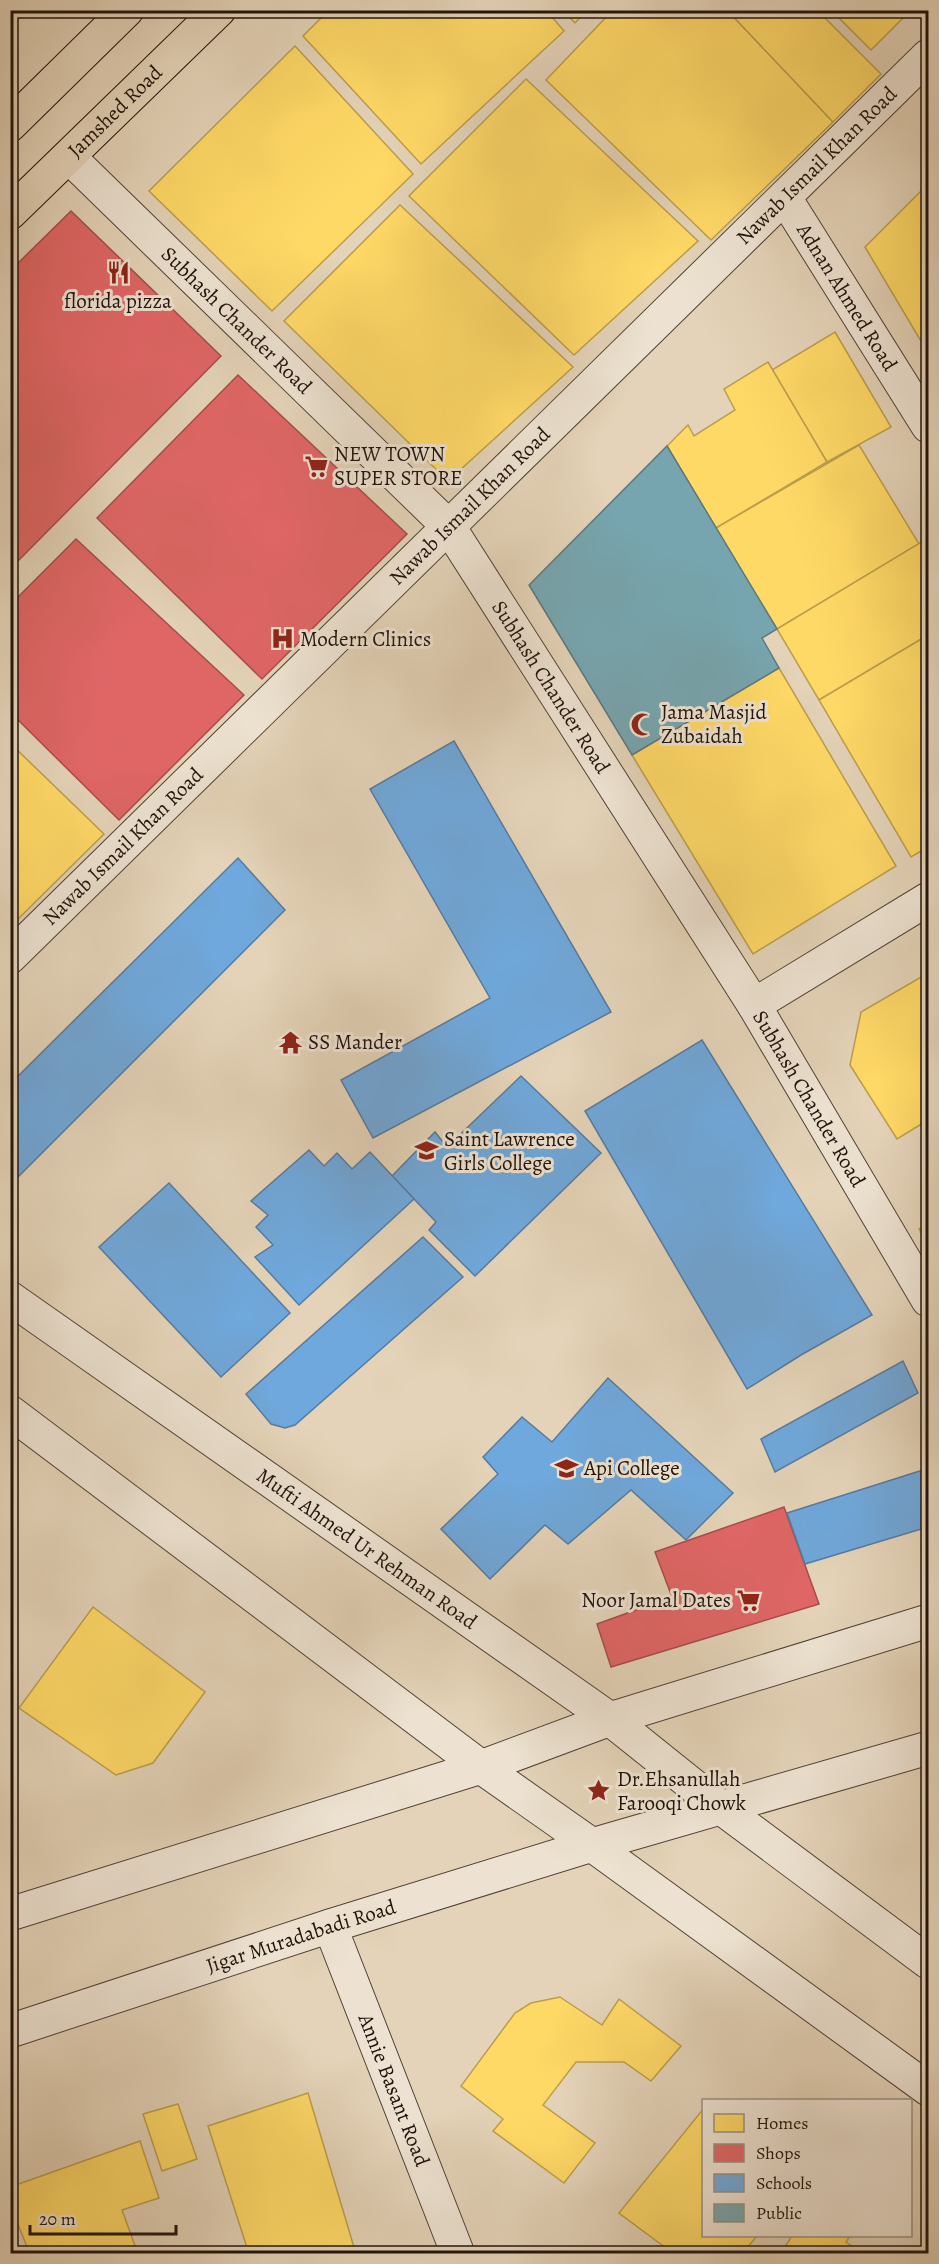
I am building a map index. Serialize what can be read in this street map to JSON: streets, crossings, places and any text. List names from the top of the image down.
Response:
{
  "streets": {
    "main road": ["Jamshed Road"],
    "street": [
      "Nawab Ismail Khan Road",
      "Adnan Ahmed Road",
      "Subhash Chander Road",
      "Mufti Ahmed Ur Rehman Road",
      "Jigar Muradabadi Road",
      "Annie Basant Road"
    ]
  },
  "crossings": [
    ["Jamshed Road", "Subhash Chander Road"],
    ["Nawab Ismail Khan Road", "Adnan Ahmed Road"],
    ["Nawab Ismail Khan Road", "Subhash Chander Road"],
    ["Mufti Ahmed Ur Rehman Road", "Jigar Muradabadi Road"],
    ["Jigar Muradabadi Road", "Annie Basant Road"]
  ],
  "places": {
    "restaurant": ["florida pizza"],
    "supermarket": ["NEW TOWN SUPER STORE", "Noor Jamal Dates"],
    "hospital": ["Modern Clinics"],
    "mosque": ["Jama Masjid Zubaidah"],
    "temple": ["SS Mander"],
    "school or university": ["Saint Lawrence Girls College", "Api College"],
    "place": ["Dr.Ehsanullah Farooqi Chowk"]
  },
  "legend": [
    "Homes",
    "Shops",
    "Schools",
    "Public"
  ],
  "scale_bar": "20 m"
}
